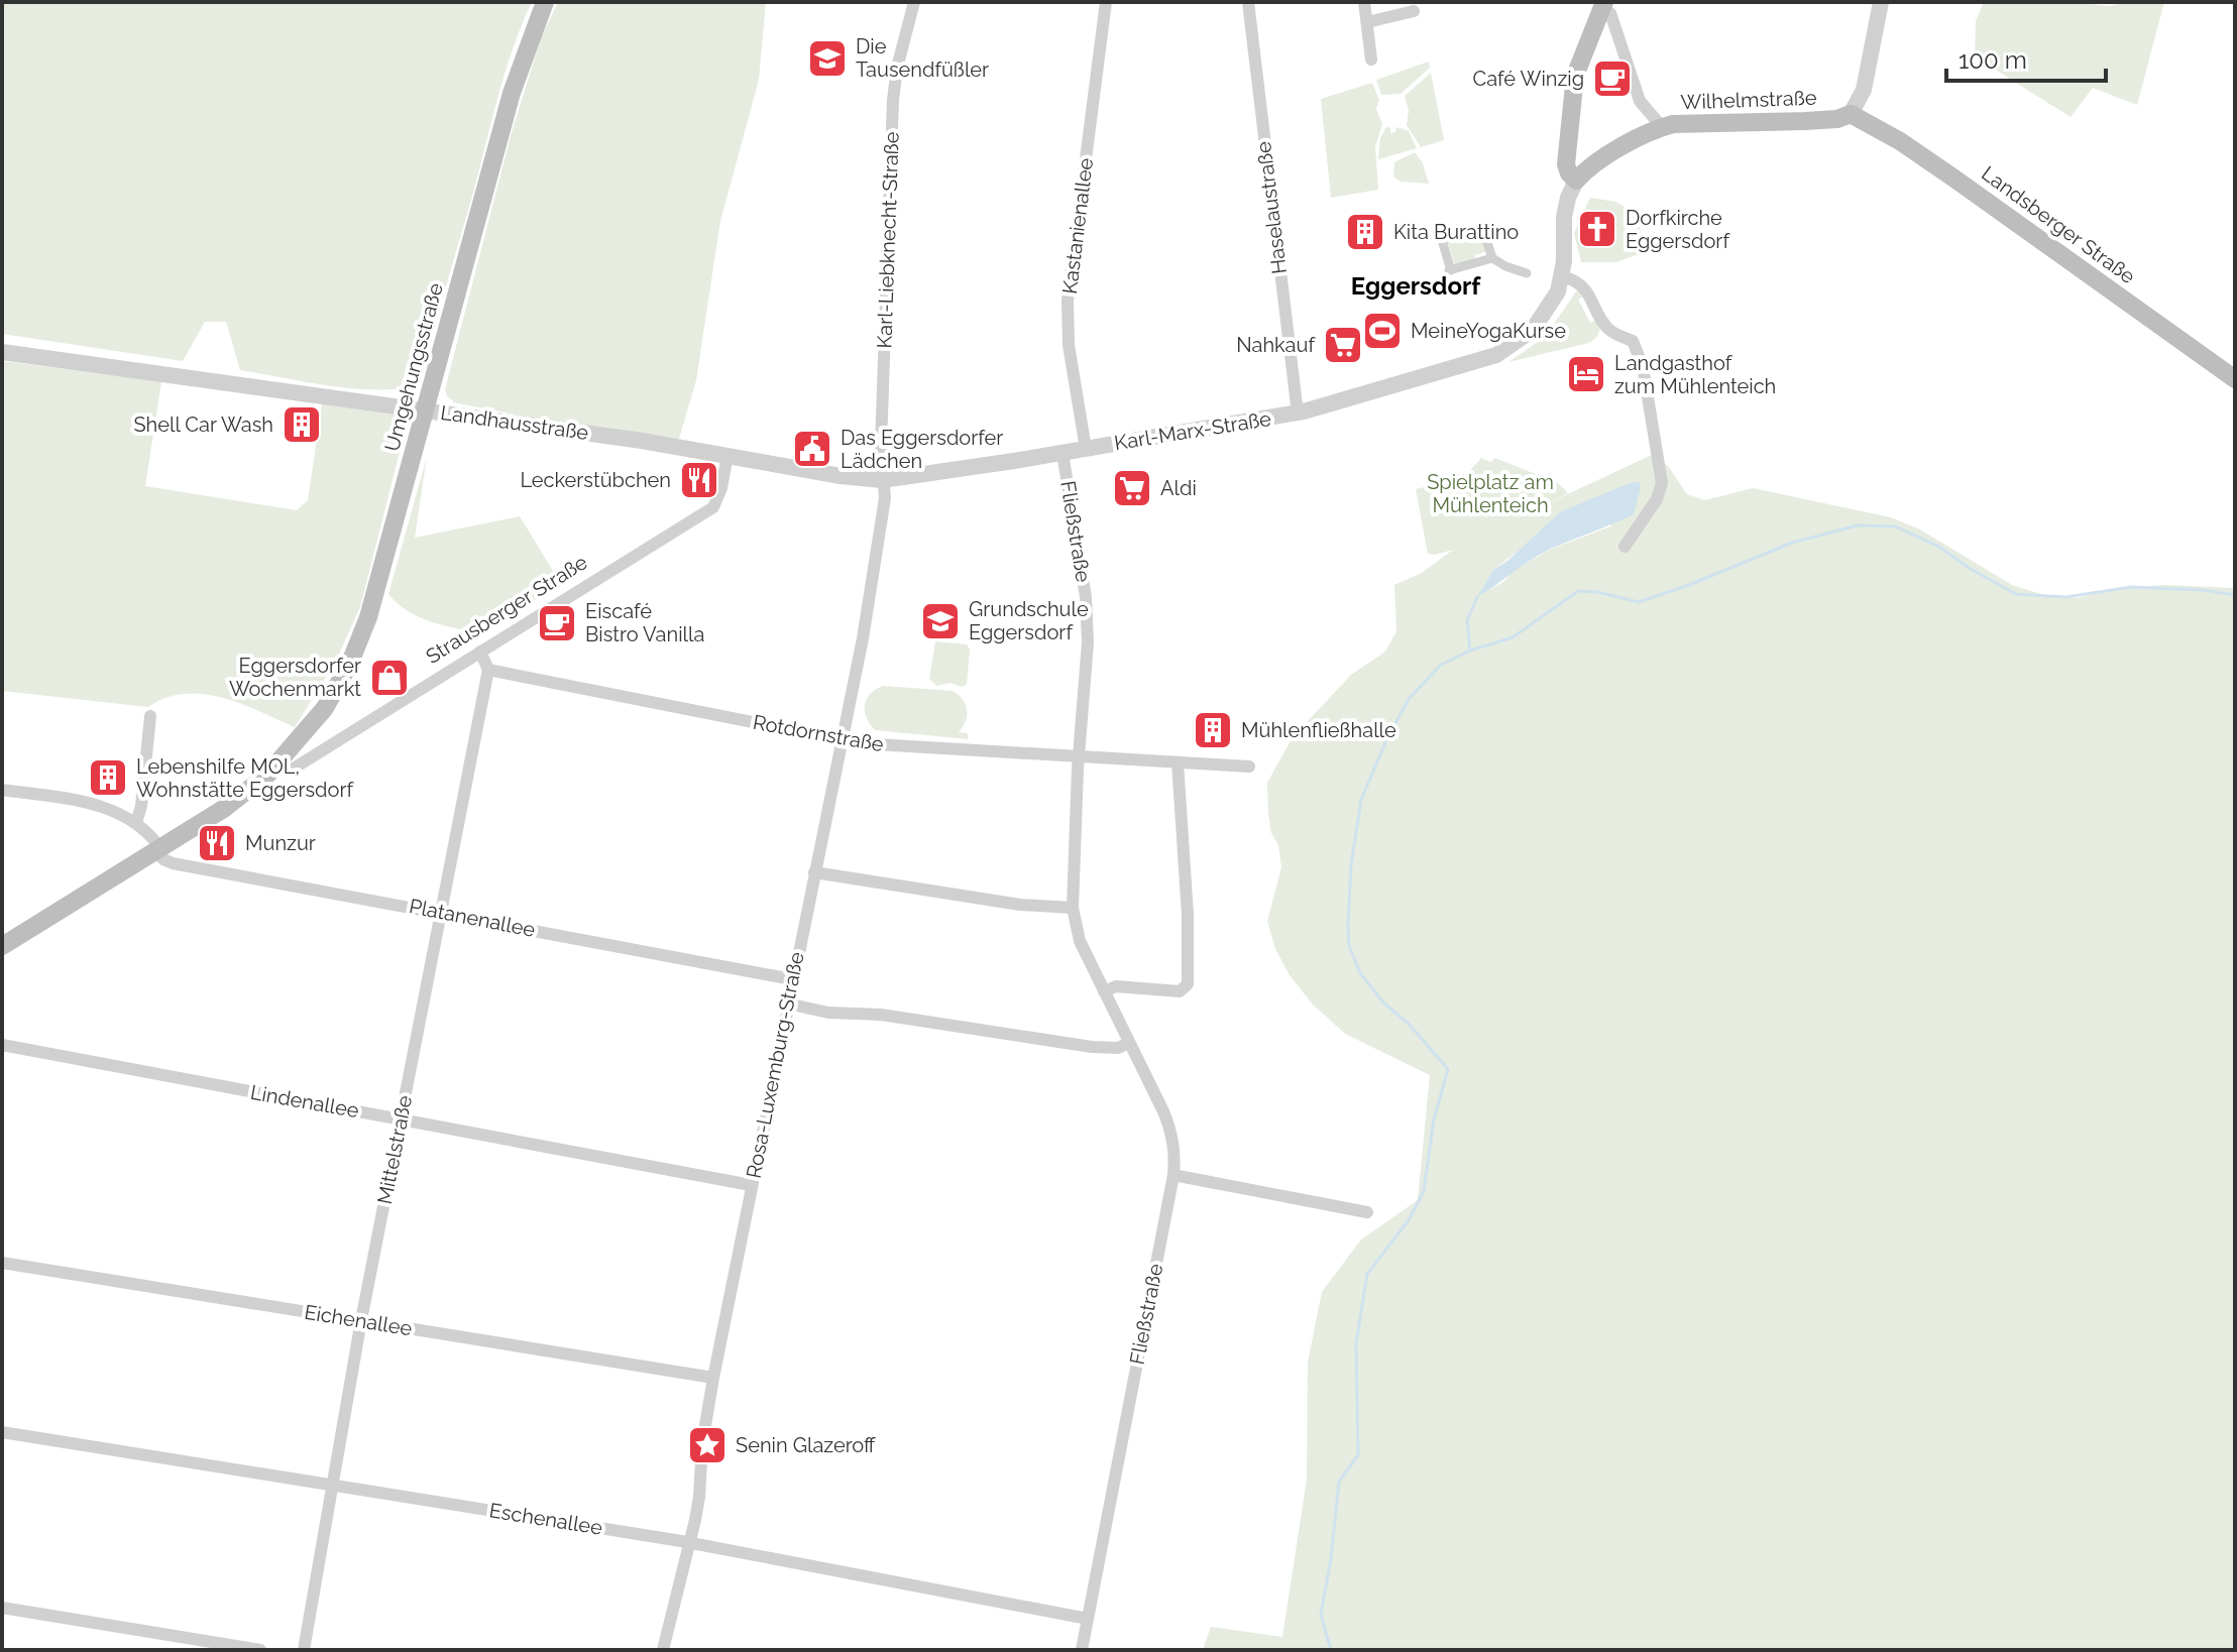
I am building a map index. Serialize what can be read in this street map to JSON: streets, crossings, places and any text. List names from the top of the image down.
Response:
{
  "streets": {
    "main road": [
      "Wilhelmstraße",
      "Landsberger Straße",
      "Umgehungsstraße",
      "Strausberger Straße"
    ],
    "street": [
      "Haselaustraße",
      "Kastanienallee",
      "Karl-Liebknecht-Straße",
      "Landhausstraße",
      "Karl-Marx-Straße",
      "Fließstraße",
      "Rotdornstraße",
      "Platanenallee",
      "Rosa-Luxemburg-Straße",
      "Lindenallee",
      "Mittelstraße",
      "Eichenallee",
      "Eschenallee"
    ]
  },
  "crossings": [
    ["Wilhelmstraße", "Landsberger Straße"],
    ["Haselaustraße", "Karl-Marx-Straße"],
    ["Kastanienallee", "Karl-Marx-Straße"],
    ["Karl-Liebknecht-Straße", "Landhausstraße"],
    ["Karl-Liebknecht-Straße", "Karl-Marx-Straße"],
    ["Karl-Liebknecht-Straße", "Rosa-Luxemburg-Straße"],
    ["Umgehungsstraße", "Landhausstraße"],
    ["Umgehungsstraße", "Strausberger Straße"],
    ["Landhausstraße", "Karl-Marx-Straße"],
    ["Landhausstraße", "Strausberger Straße"],
    ["Landhausstraße", "Rosa-Luxemburg-Straße"],
    ["Karl-Marx-Straße", "Fließstraße"],
    ["Karl-Marx-Straße", "Rosa-Luxemburg-Straße"],
    ["Fließstraße", "Rotdornstraße"],
    ["Fließstraße", "Eschenallee"],
    ["Strausberger Straße", "Platanenallee"],
    ["Rotdornstraße", "Rosa-Luxemburg-Straße"],
    ["Rotdornstraße", "Mittelstraße"],
    ["Platanenallee", "Rosa-Luxemburg-Straße"],
    ["Platanenallee", "Mittelstraße"],
    ["Rosa-Luxemburg-Straße", "Lindenallee"],
    ["Rosa-Luxemburg-Straße", "Eichenallee"],
    ["Rosa-Luxemburg-Straße", "Eschenallee"],
    ["Lindenallee", "Mittelstraße"],
    ["Mittelstraße", "Eichenallee"],
    ["Mittelstraße", "Eschenallee"]
  ],
  "districts": ["Eggersdorf"],
  "parks": ["Spielplatz am Mühlenteich"],
  "places": {
    "school or university": ["Die Tausendfüßler", "Grundschule Eggersdorf"],
    "cafe": ["Café Winzig", "Eiscafé Bistro Vanilla"],
    "church": ["Dorfkirche Eggersdorf"],
    "building": [
      "Kita Burattino",
      "Shell Car Wash",
      "Mühlenfließhalle",
      "Lebenshilfe MOL, Wohnstätte Eggersdorf"
    ],
    "sports": ["MeineYogaKurse"],
    "supermarket": ["Nahkauf", "Aldi"],
    "hotel": ["Landgasthof zum Mühlenteich"],
    "public building": ["Das Eggersdorfer Lädchen"],
    "restaurant": ["Leckerstübchen", "Munzur"],
    "shop": ["Eggersdorfer Wochenmarkt"],
    "place": ["Senin Glazeroff"]
  },
  "scale_bar": "100 m"
}
